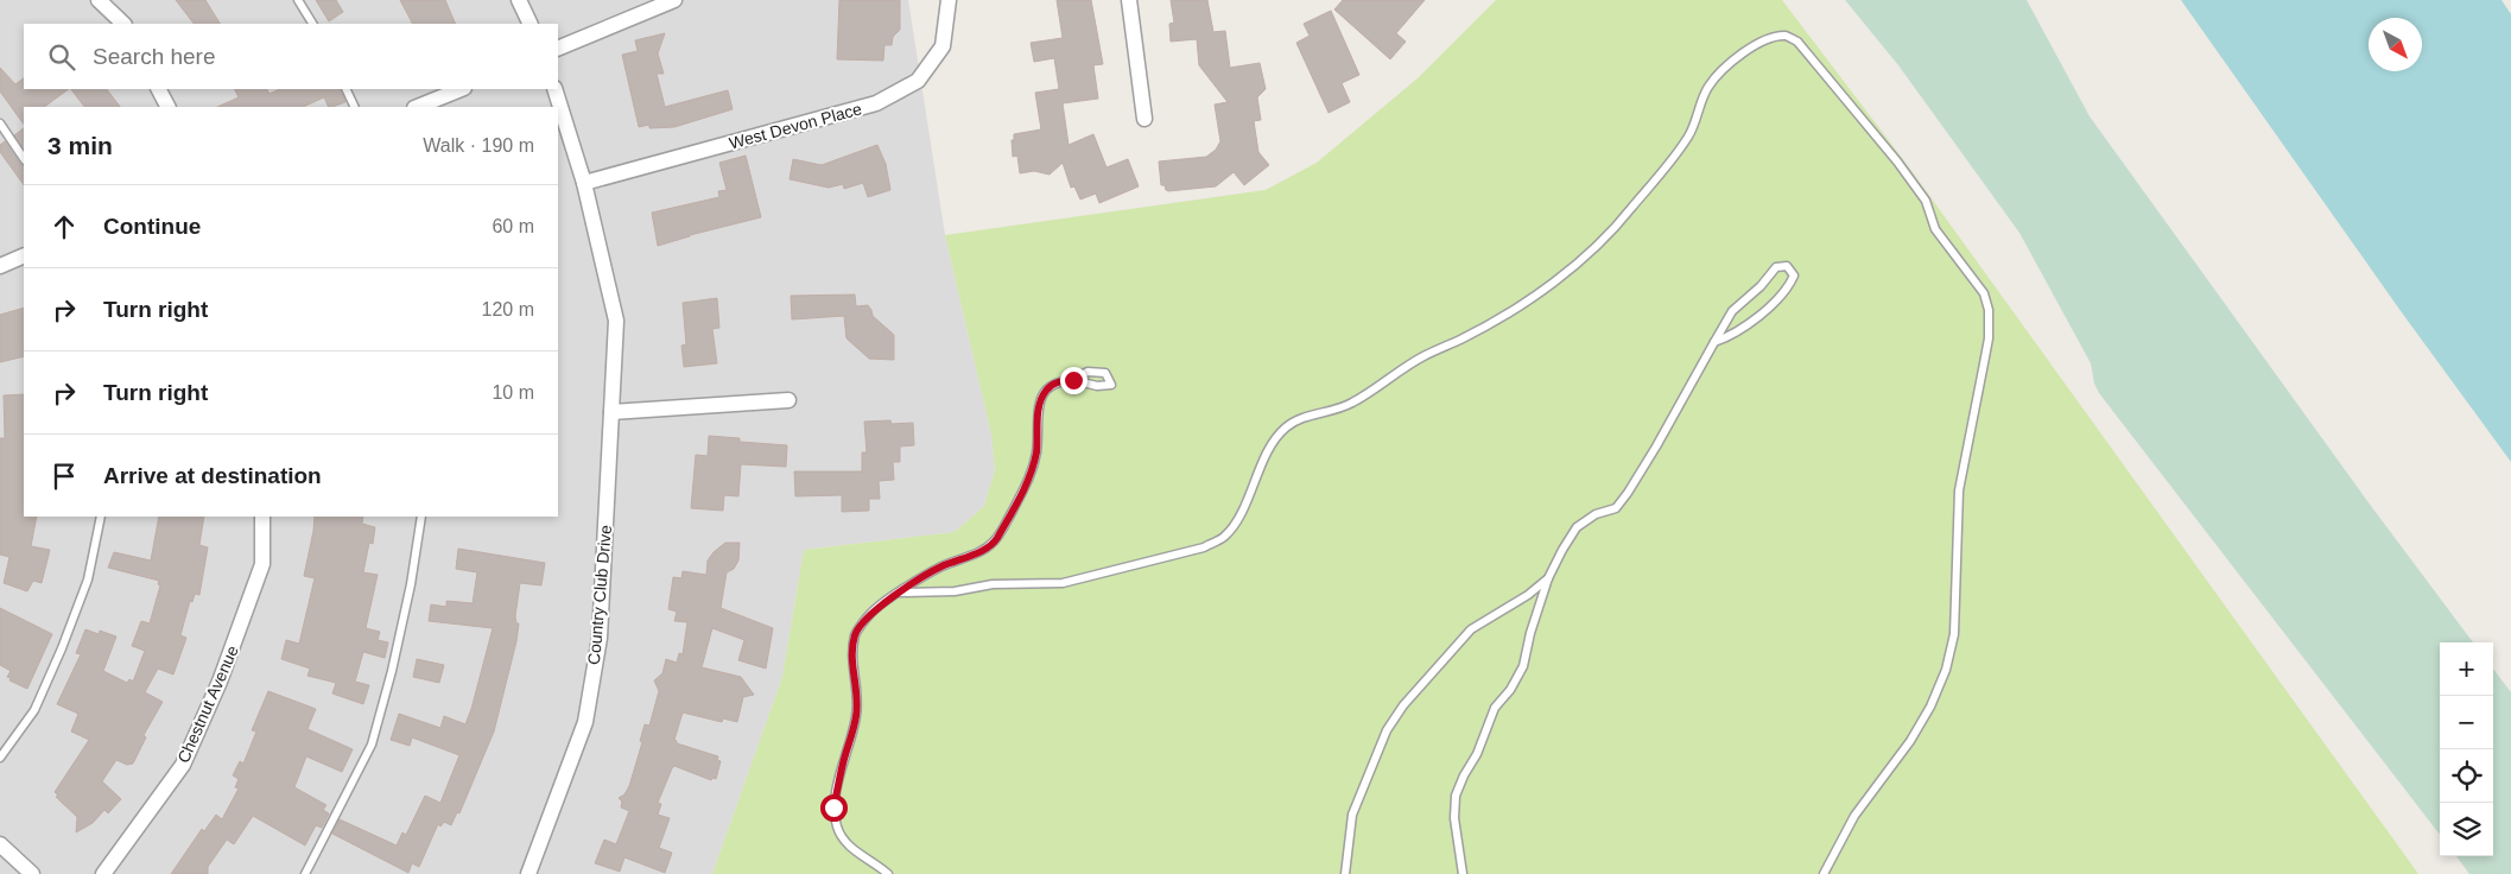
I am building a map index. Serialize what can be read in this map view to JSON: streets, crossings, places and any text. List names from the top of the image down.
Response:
{
  "streets": {
    "street": ["West Devon Place", "Country Club Drive", "Chestnut Avenue"]
  },
  "crossings": [
    ["West Devon Place", "Country Club Drive"]
  ],
  "north": "bottom right",
  "page": {
    "search": "Search here",
    "heading": ["3 min", "Walk · 190 m"],
    "list": [
      ["Continue", "60 m"],
      ["Turn right", "120 m"],
      ["Turn right", "10 m"],
      "Arrive at destination"
    ],
    "map_buttons": ["+", "−"]
  }
}
